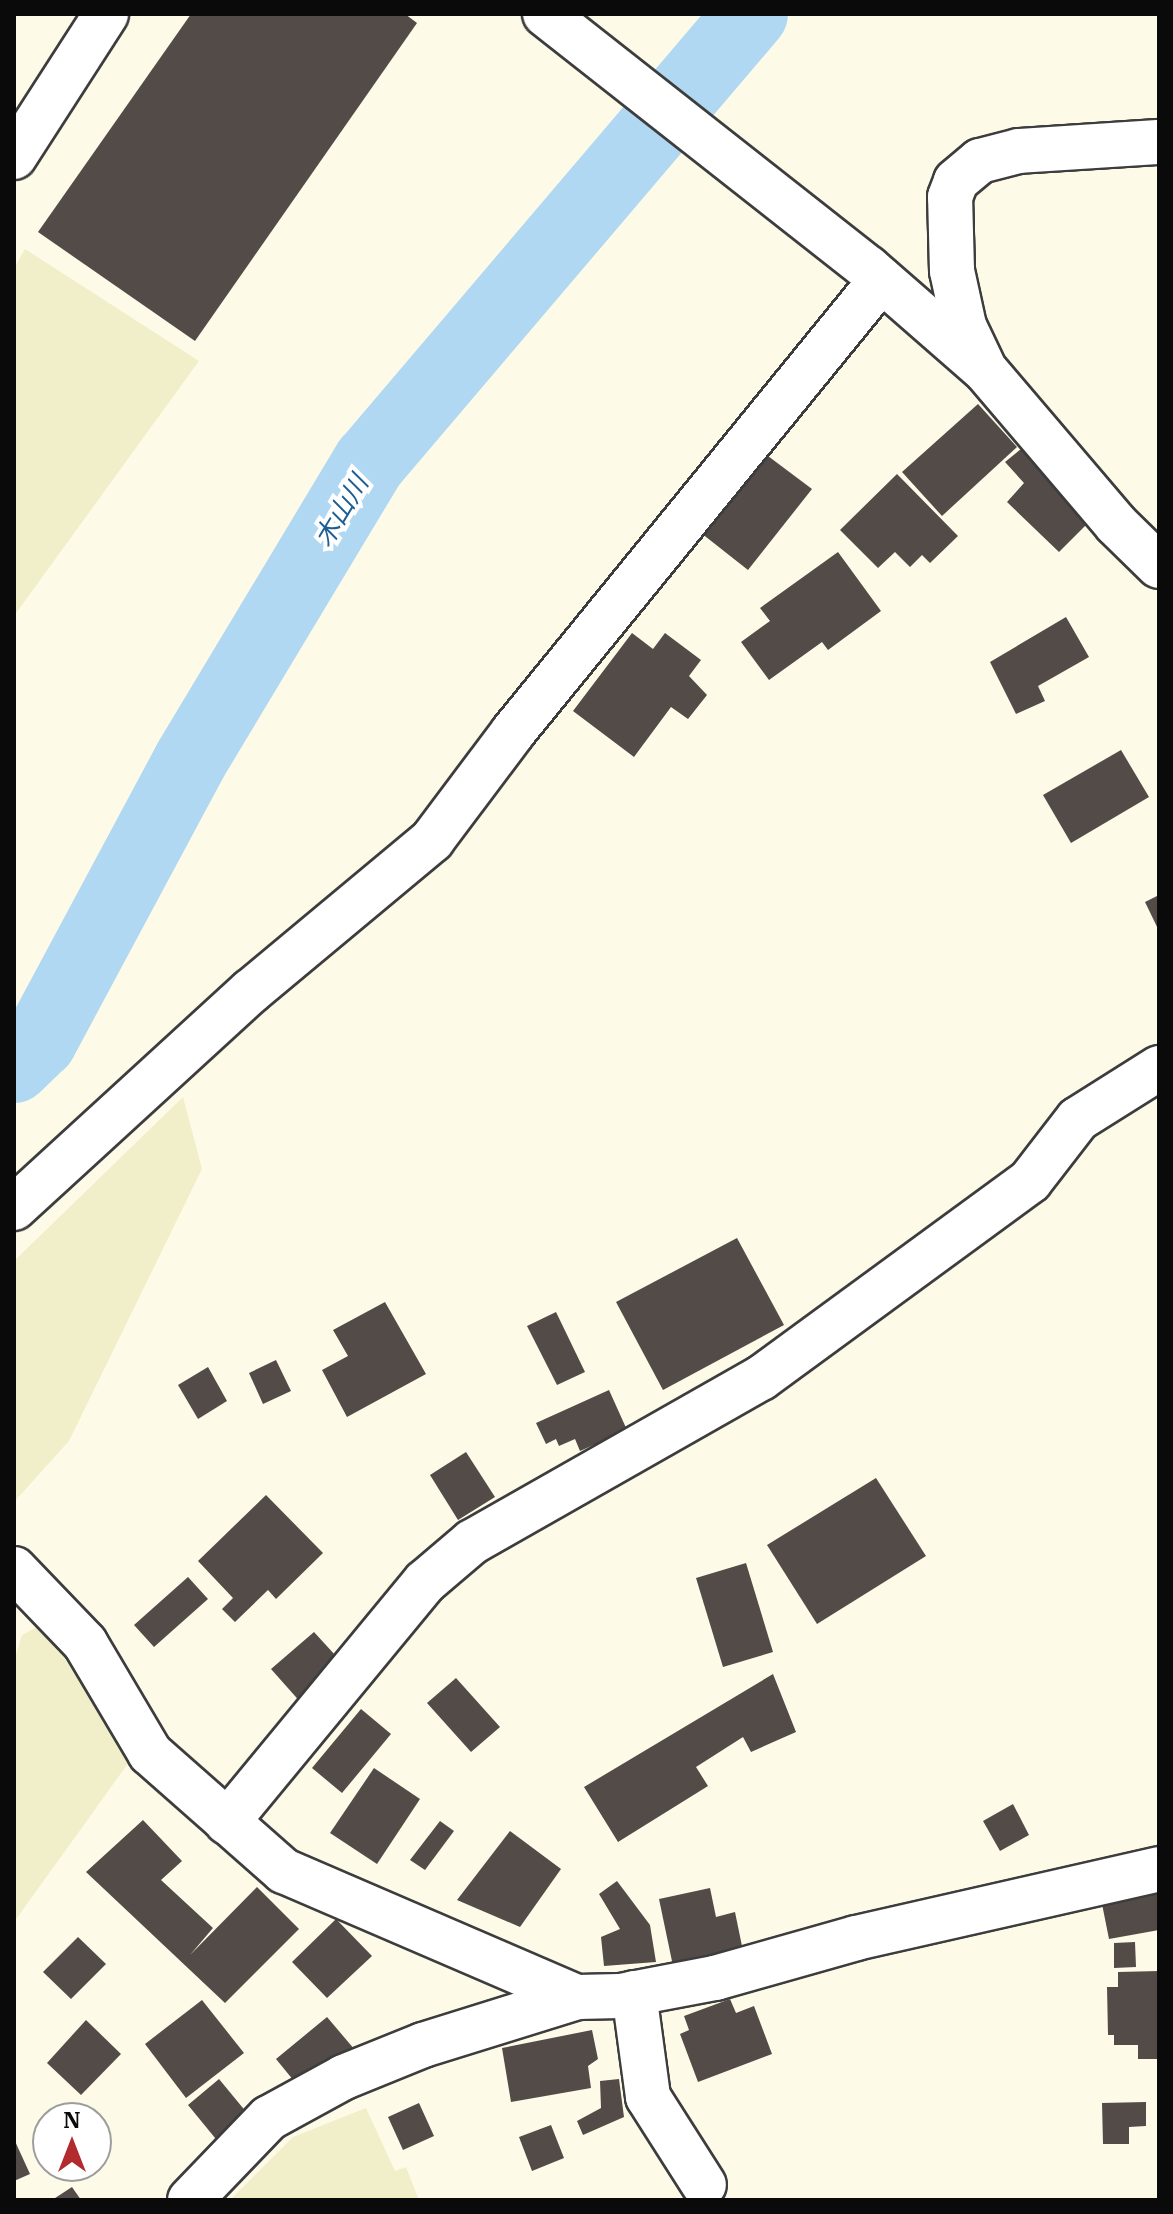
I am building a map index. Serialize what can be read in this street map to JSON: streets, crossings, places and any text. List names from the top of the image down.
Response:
{
  "water": ["木山川"],
  "north": "top"
}
